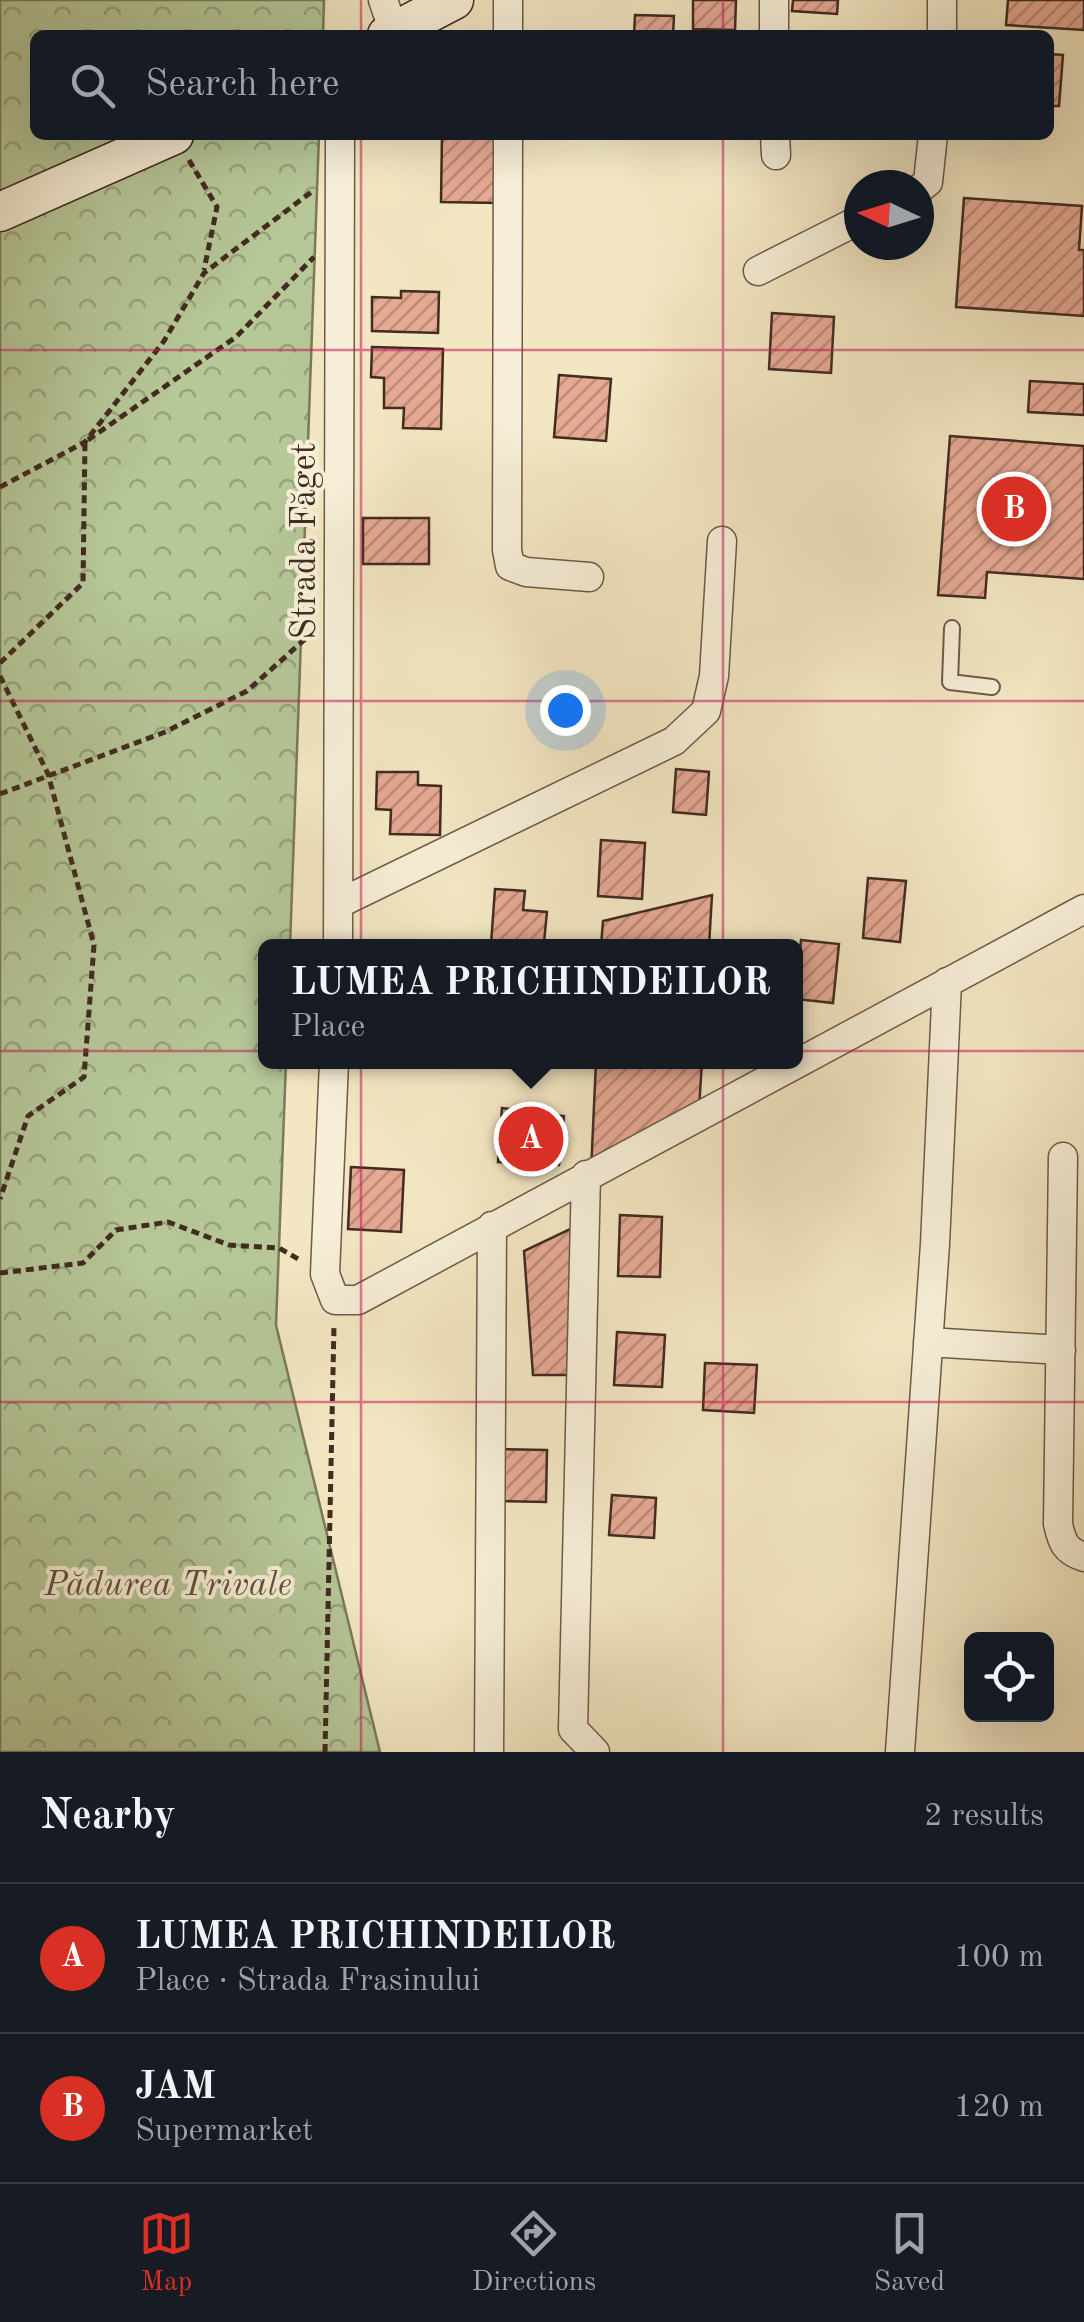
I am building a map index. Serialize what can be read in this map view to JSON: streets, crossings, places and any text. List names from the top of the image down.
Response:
{
  "streets": {
    "street": ["Strada Făget"]
  },
  "parks": ["Pădurea Trivale"],
  "north": "left",
  "page": {
    "search": "Search here",
    "pins": ["B", "A"],
    "popup": ["LUMEA PRICHINDEILOR", "Place"],
    "heading": ["Nearby", "2 results"],
    "list": [
      {
        "mark": "A",
        "name": "LUMEA PRICHINDEILOR",
        "note": "Place · Strada Frasinului",
        "value": "100 m"
      },
      {
        "mark": "B",
        "name": "JAM",
        "note": "Supermarket",
        "value": "120 m"
      }
    ],
    "nav": ["Map", "Directions", "Saved"]
  }
}
